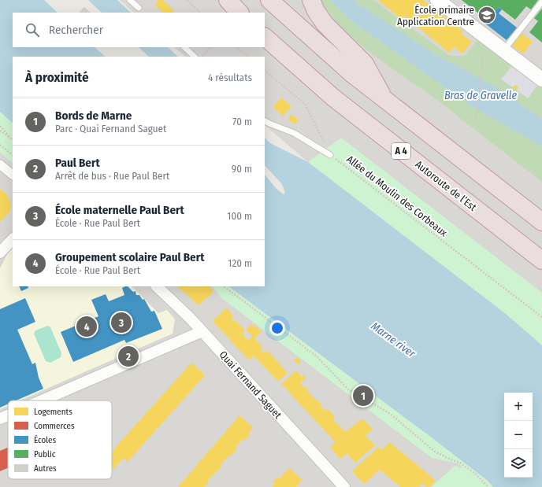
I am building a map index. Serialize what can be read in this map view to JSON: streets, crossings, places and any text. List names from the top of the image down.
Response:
{
  "streets": {
    "highway": ["A 4", "Autoroute de l’Est"],
    "street": ["Quai Fernand Saguet"],
    "path": ["Allée du Moulin des Corbeaux"]
  },
  "water": ["Bras de Gravelle", "Marne river"],
  "places": {
    "school or university": ["École primaire Application Centre"]
  },
  "legend": [
    "Logements",
    "Commerces",
    "Écoles",
    "Public",
    "Autres"
  ],
  "page": {
    "search": "Rechercher",
    "heading": ["À proximité", "4 résultats"],
    "list": [
      {
        "mark": "1",
        "name": "Bords de Marne",
        "note": "Parc · Quai Fernand Saguet",
        "value": "70 m"
      },
      {
        "mark": "2",
        "name": "Paul Bert",
        "note": "Arrêt de bus · Rue Paul Bert",
        "value": "90 m"
      },
      {
        "mark": "3",
        "name": "École maternelle Paul Bert",
        "note": "École · Rue Paul Bert",
        "value": "100 m"
      },
      {
        "mark": "4",
        "name": "Groupement scolaire Paul Bert",
        "note": "École · Rue Paul Bert",
        "value": "120 m"
      }
    ],
    "pins": [
      "3",
      "4",
      "2",
      "1"
    ],
    "map_buttons": ["+", "−"]
  }
}
